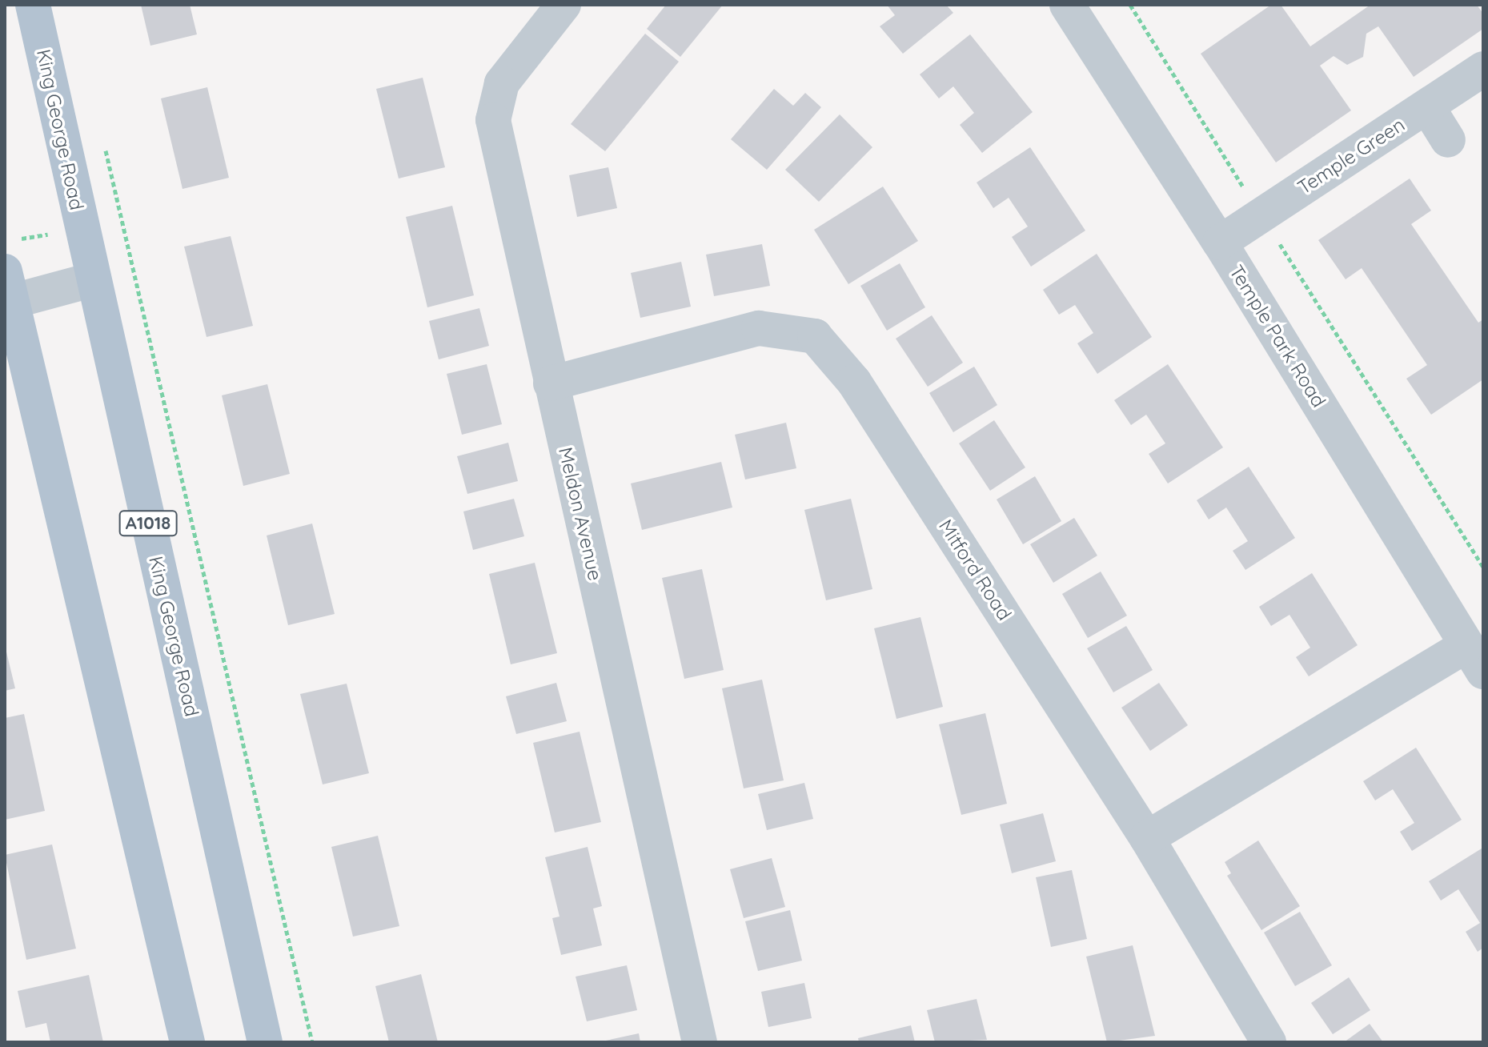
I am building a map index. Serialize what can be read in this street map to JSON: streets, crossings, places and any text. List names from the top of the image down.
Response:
{
  "streets": {
    "main road": ["King George Road", "A1018"],
    "street": [
      "Temple Green",
      "Temple Park Road",
      "Meldon Avenue",
      "Mitford Road"
    ]
  },
  "crossings": [
    ["Temple Green", "Temple Park Road"],
    ["Meldon Avenue", "Mitford Road"]
  ]
}
